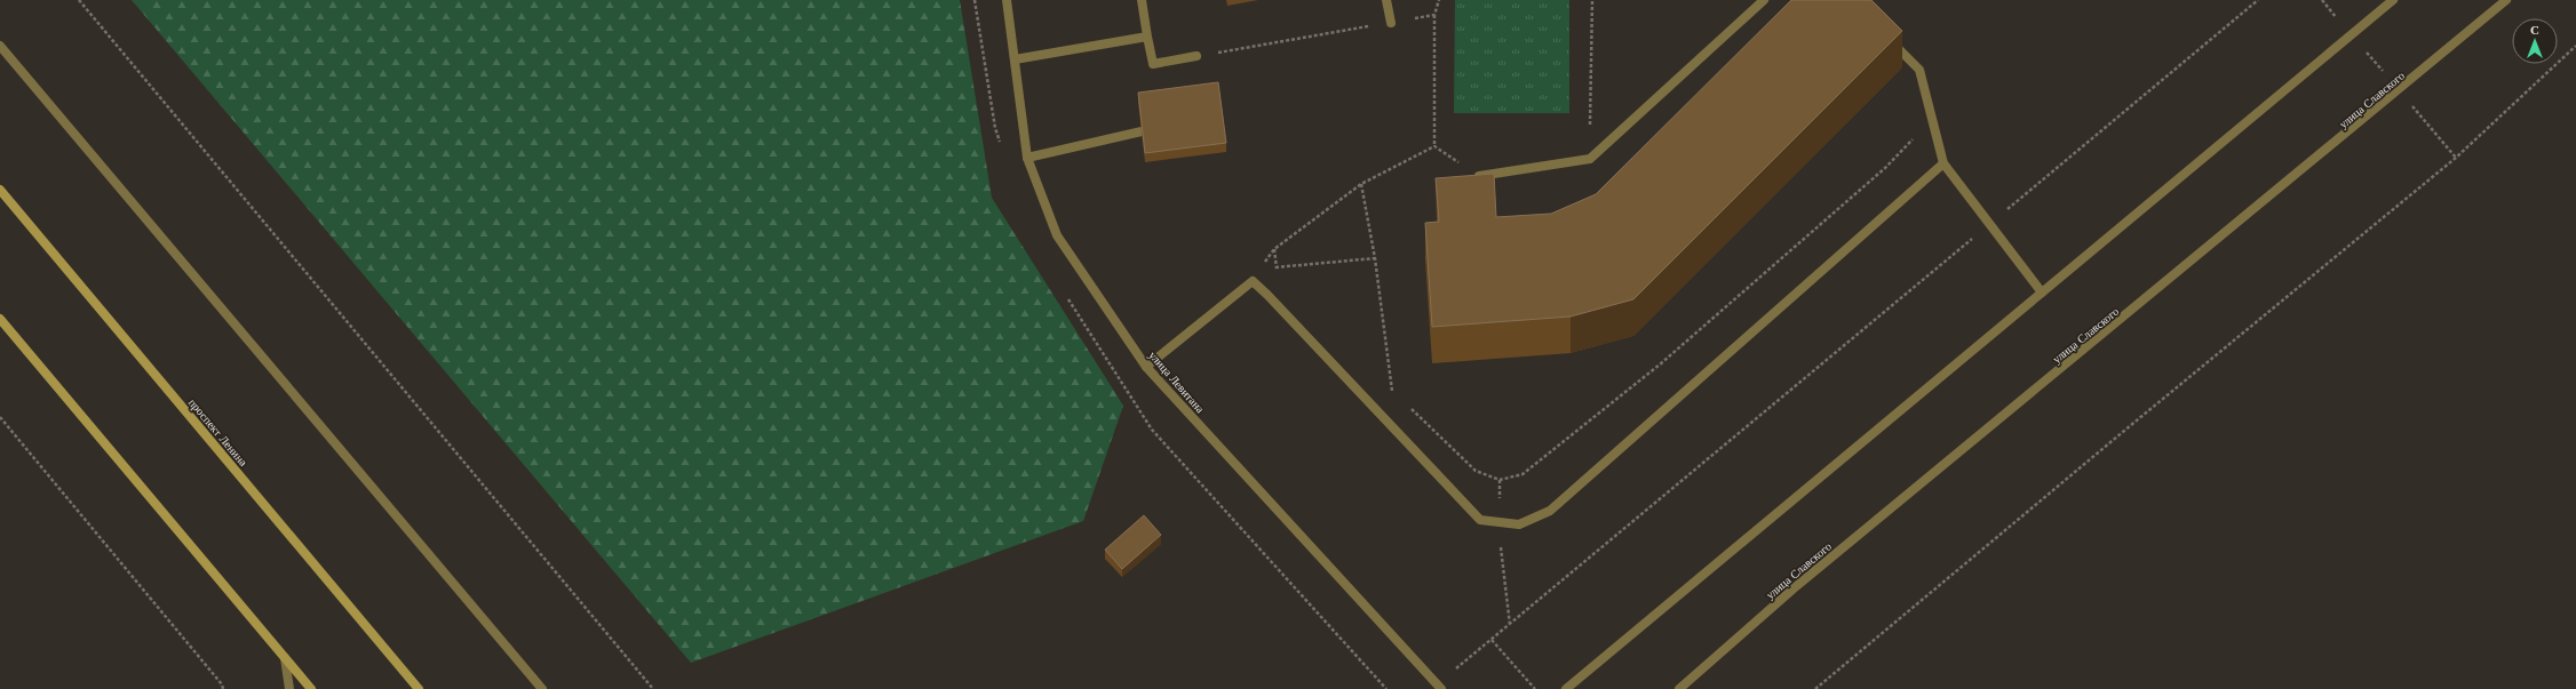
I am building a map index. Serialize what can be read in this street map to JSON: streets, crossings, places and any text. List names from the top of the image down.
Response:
{
  "streets": {
    "street": ["улица Славского", "улица Левитана", "проспект Ленина"]
  },
  "north": "top"
}
